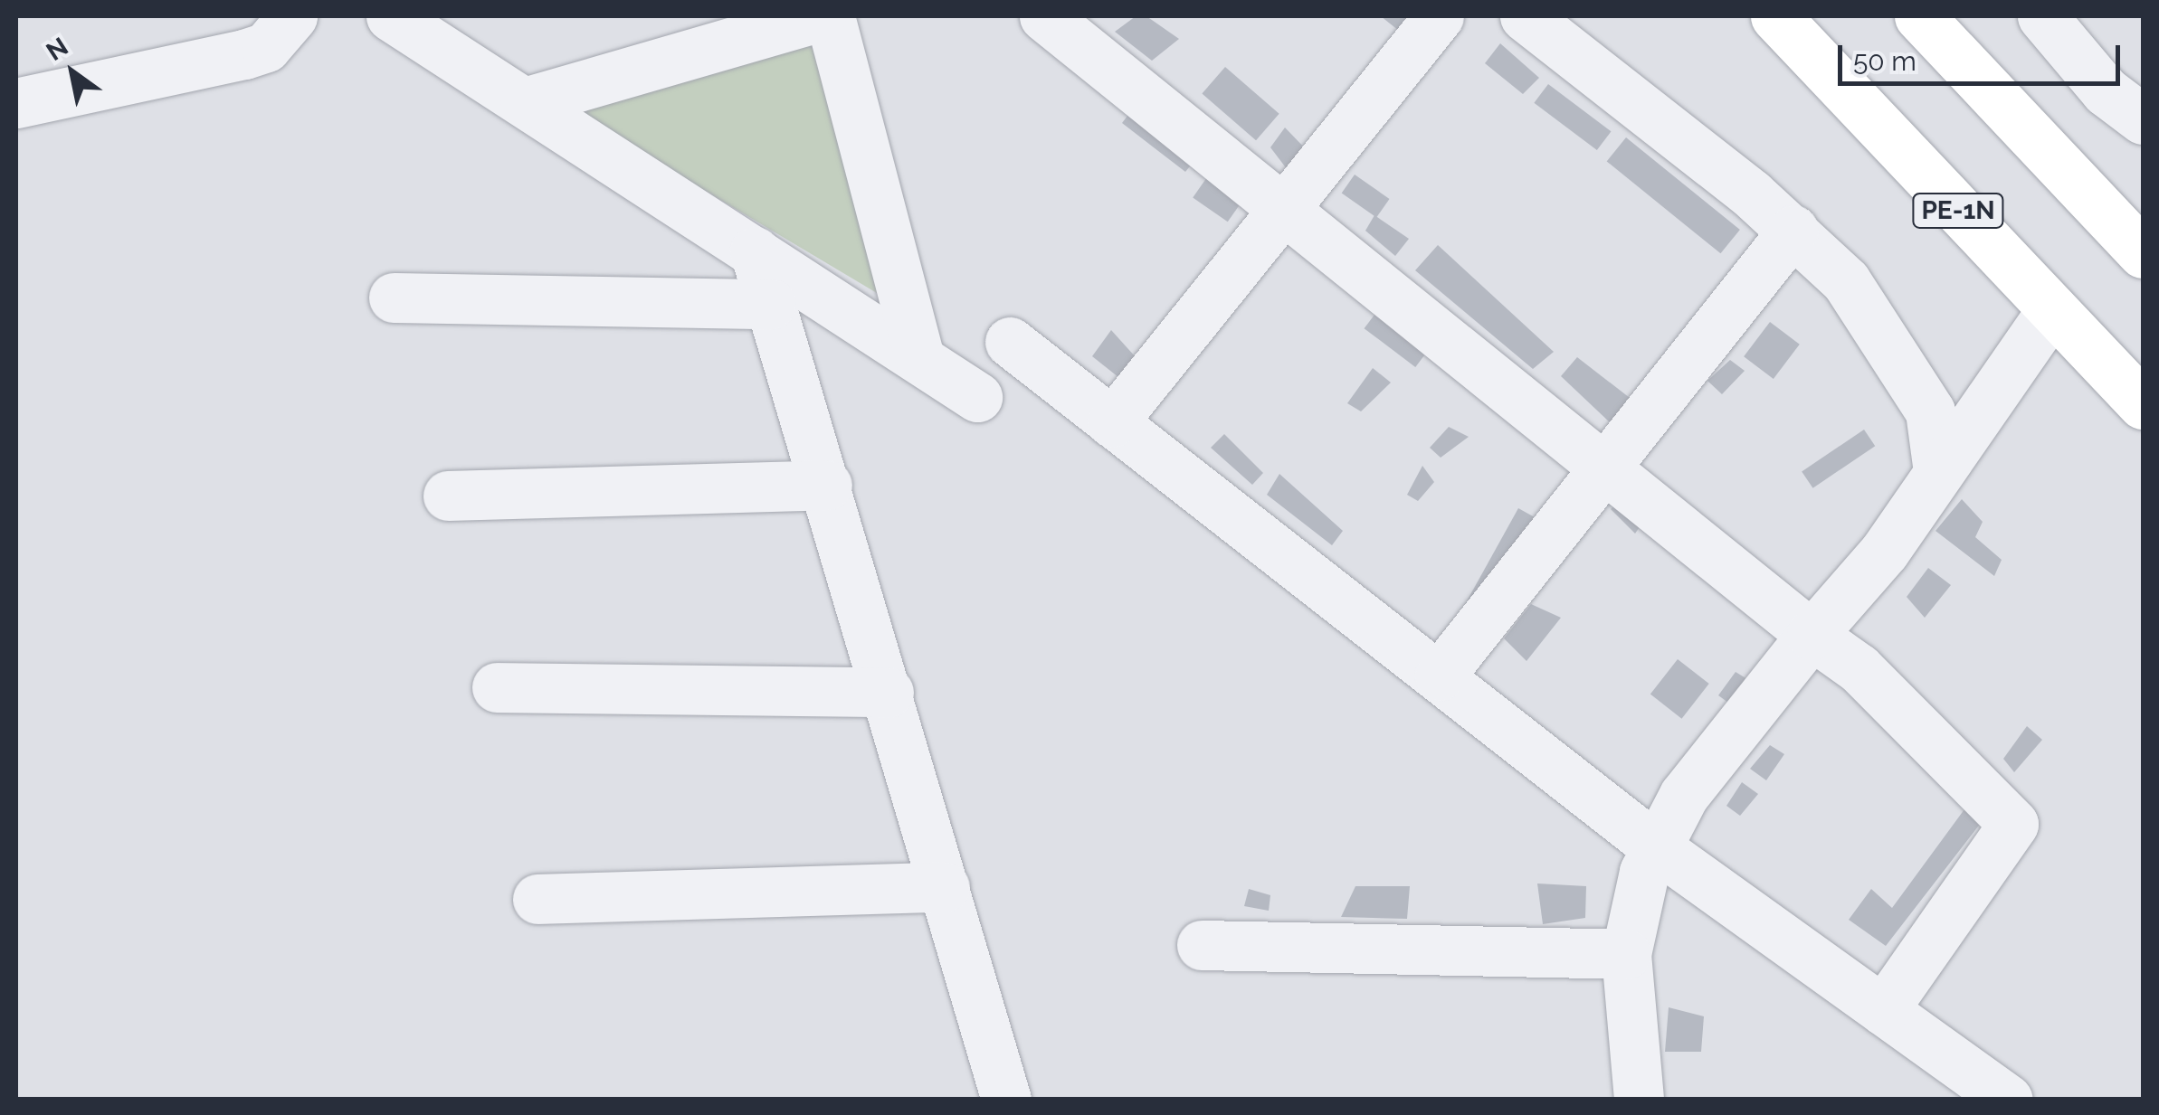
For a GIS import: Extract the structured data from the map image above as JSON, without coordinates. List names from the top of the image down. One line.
{"streets":{"highway":["PE-1N"]},"scale_bar":"50 m","north":"top left"}
